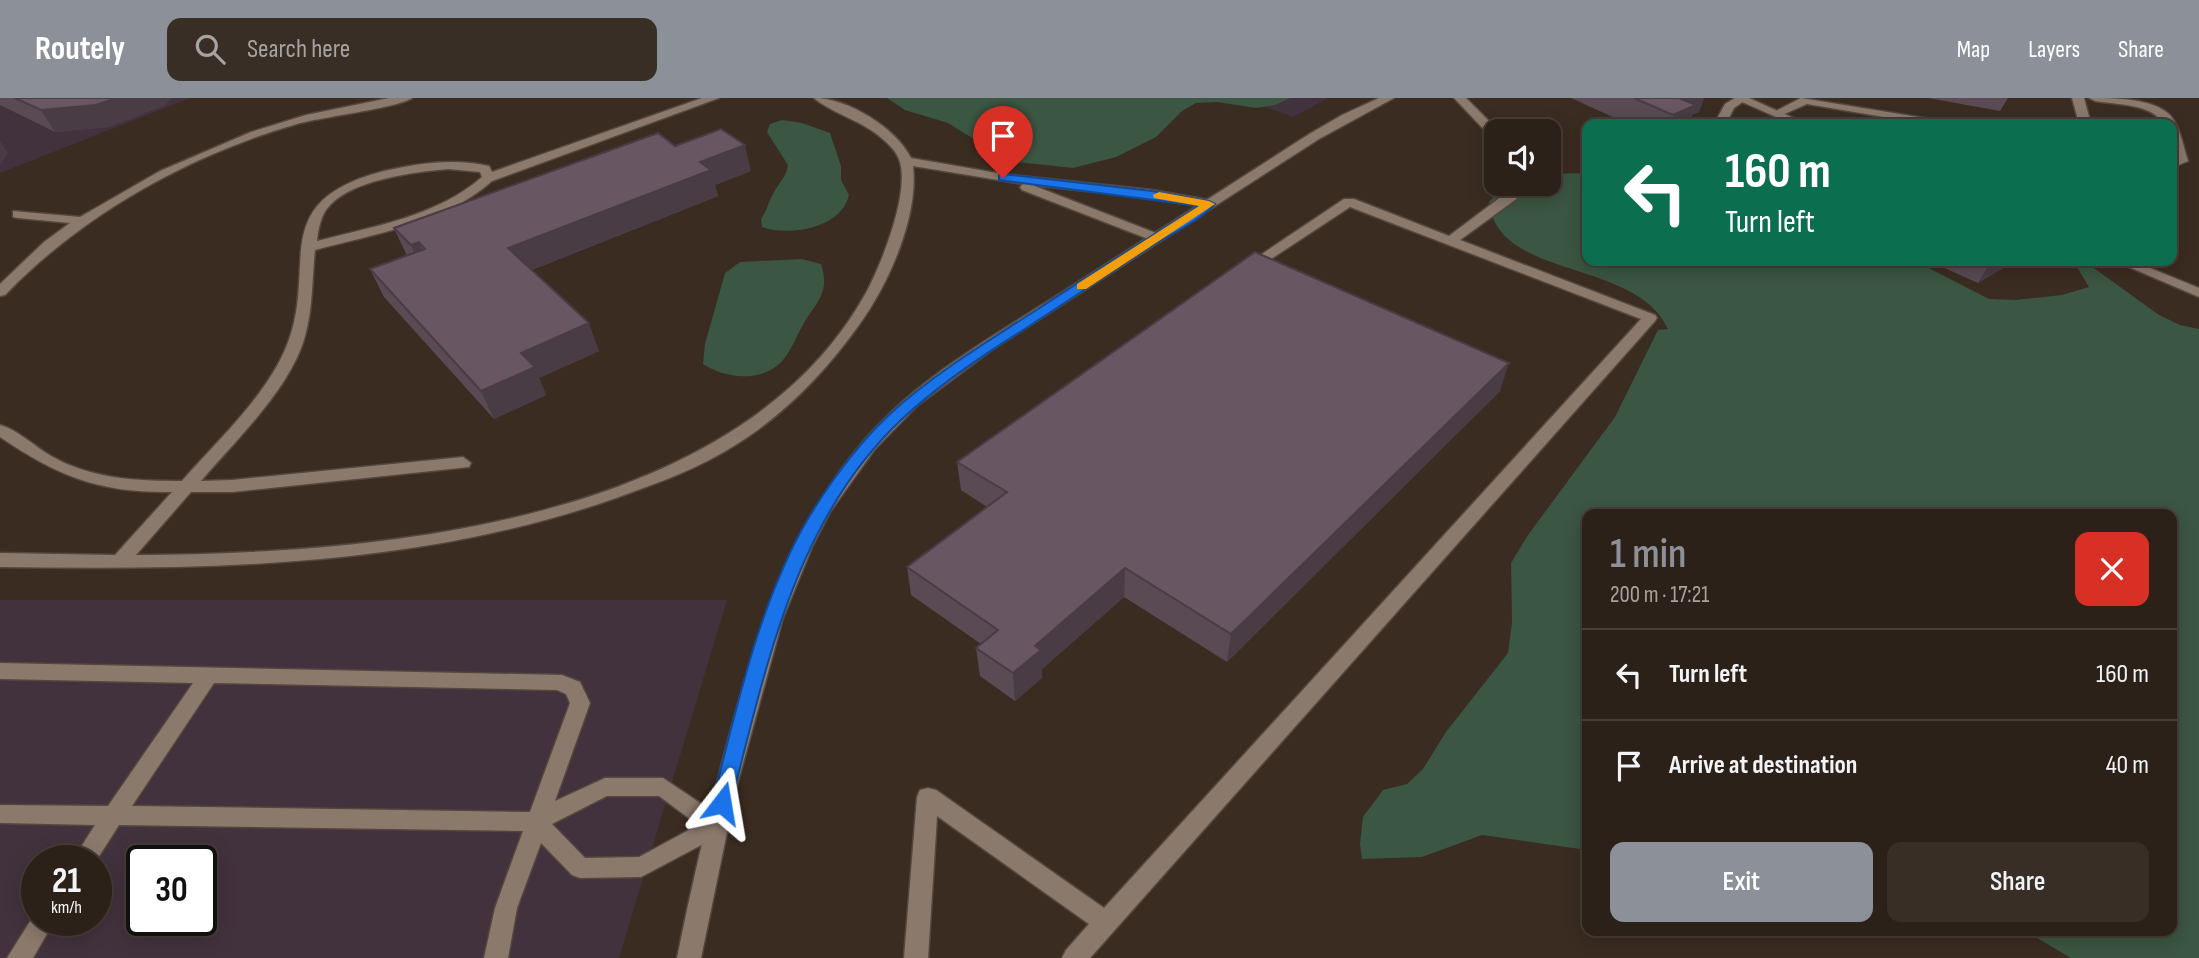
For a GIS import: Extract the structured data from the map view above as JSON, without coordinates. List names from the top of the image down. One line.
{"page":{"header":"Routely","search":"Search here","nav":["Map","Layers","Share"],"turn":["160 m","Turn left"],"heading":["1 min","200 m · 17:21"],"list":[{"name":"Turn left","value":"160 m"},{"name":"Arrive at destination","value":"40 m"}],"buttons":["Exit","Share"],"speed":"21 km/h","limit":"30"}}
